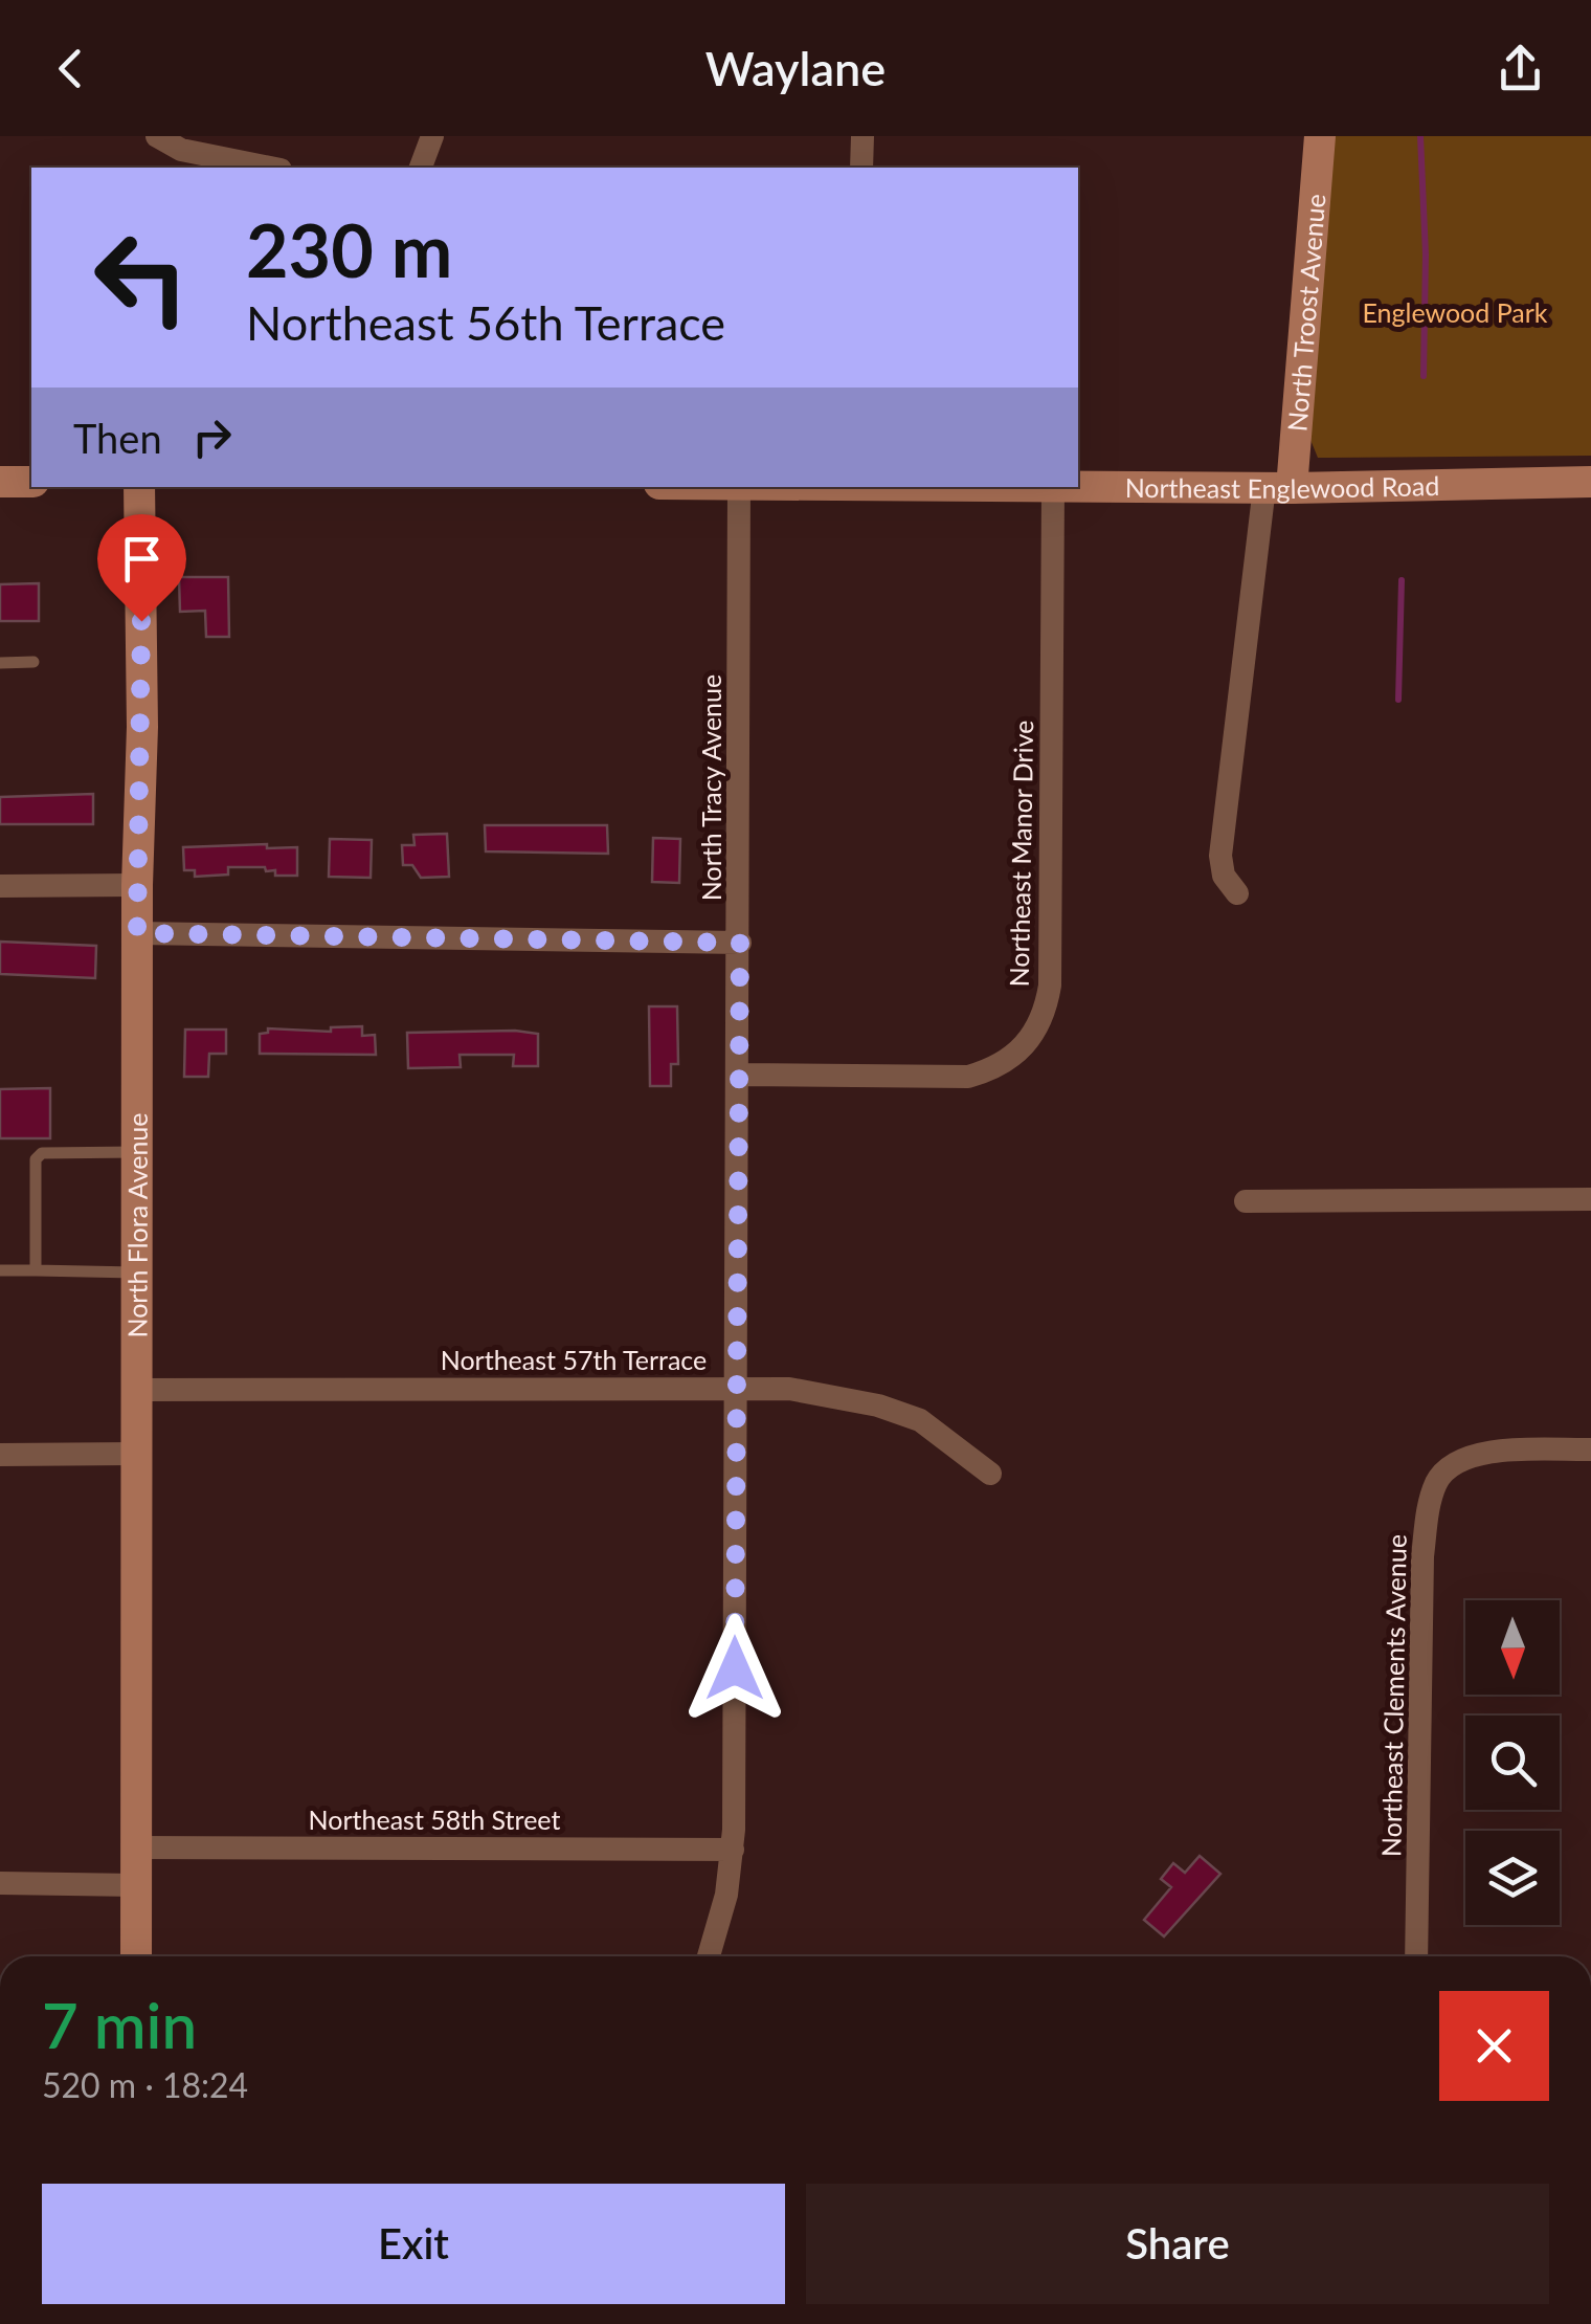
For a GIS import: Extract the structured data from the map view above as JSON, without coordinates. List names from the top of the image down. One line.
{"streets":{"street":["North Troost Avenue","Northeast Englewood Road","North Tracy Avenue","Northeast Manor Drive","North Flora Avenue","Northeast 57th Terrace","Northeast Clements Avenue","Northeast 58th Street"]},"crossings":[["North Troost Avenue","Northeast Englewood Road"],["Northeast Englewood Road","Northeast Manor Drive"],["North Tracy Avenue","Northeast Manor Drive"],["North Tracy Avenue","Northeast 57th Terrace"],["North Tracy Avenue","Northeast 58th Street"],["North Flora Avenue","Northeast 57th Terrace"],["North Flora Avenue","Northeast 58th Street"]],"parks":["Englewood Park"],"north":"bottom","page":{"header":"Waylane","turn":["230 m","Northeast 56th Terrace"],"then":"Then","heading":["7 min","520 m · 18:24"],"buttons":["Exit","Share"]}}
